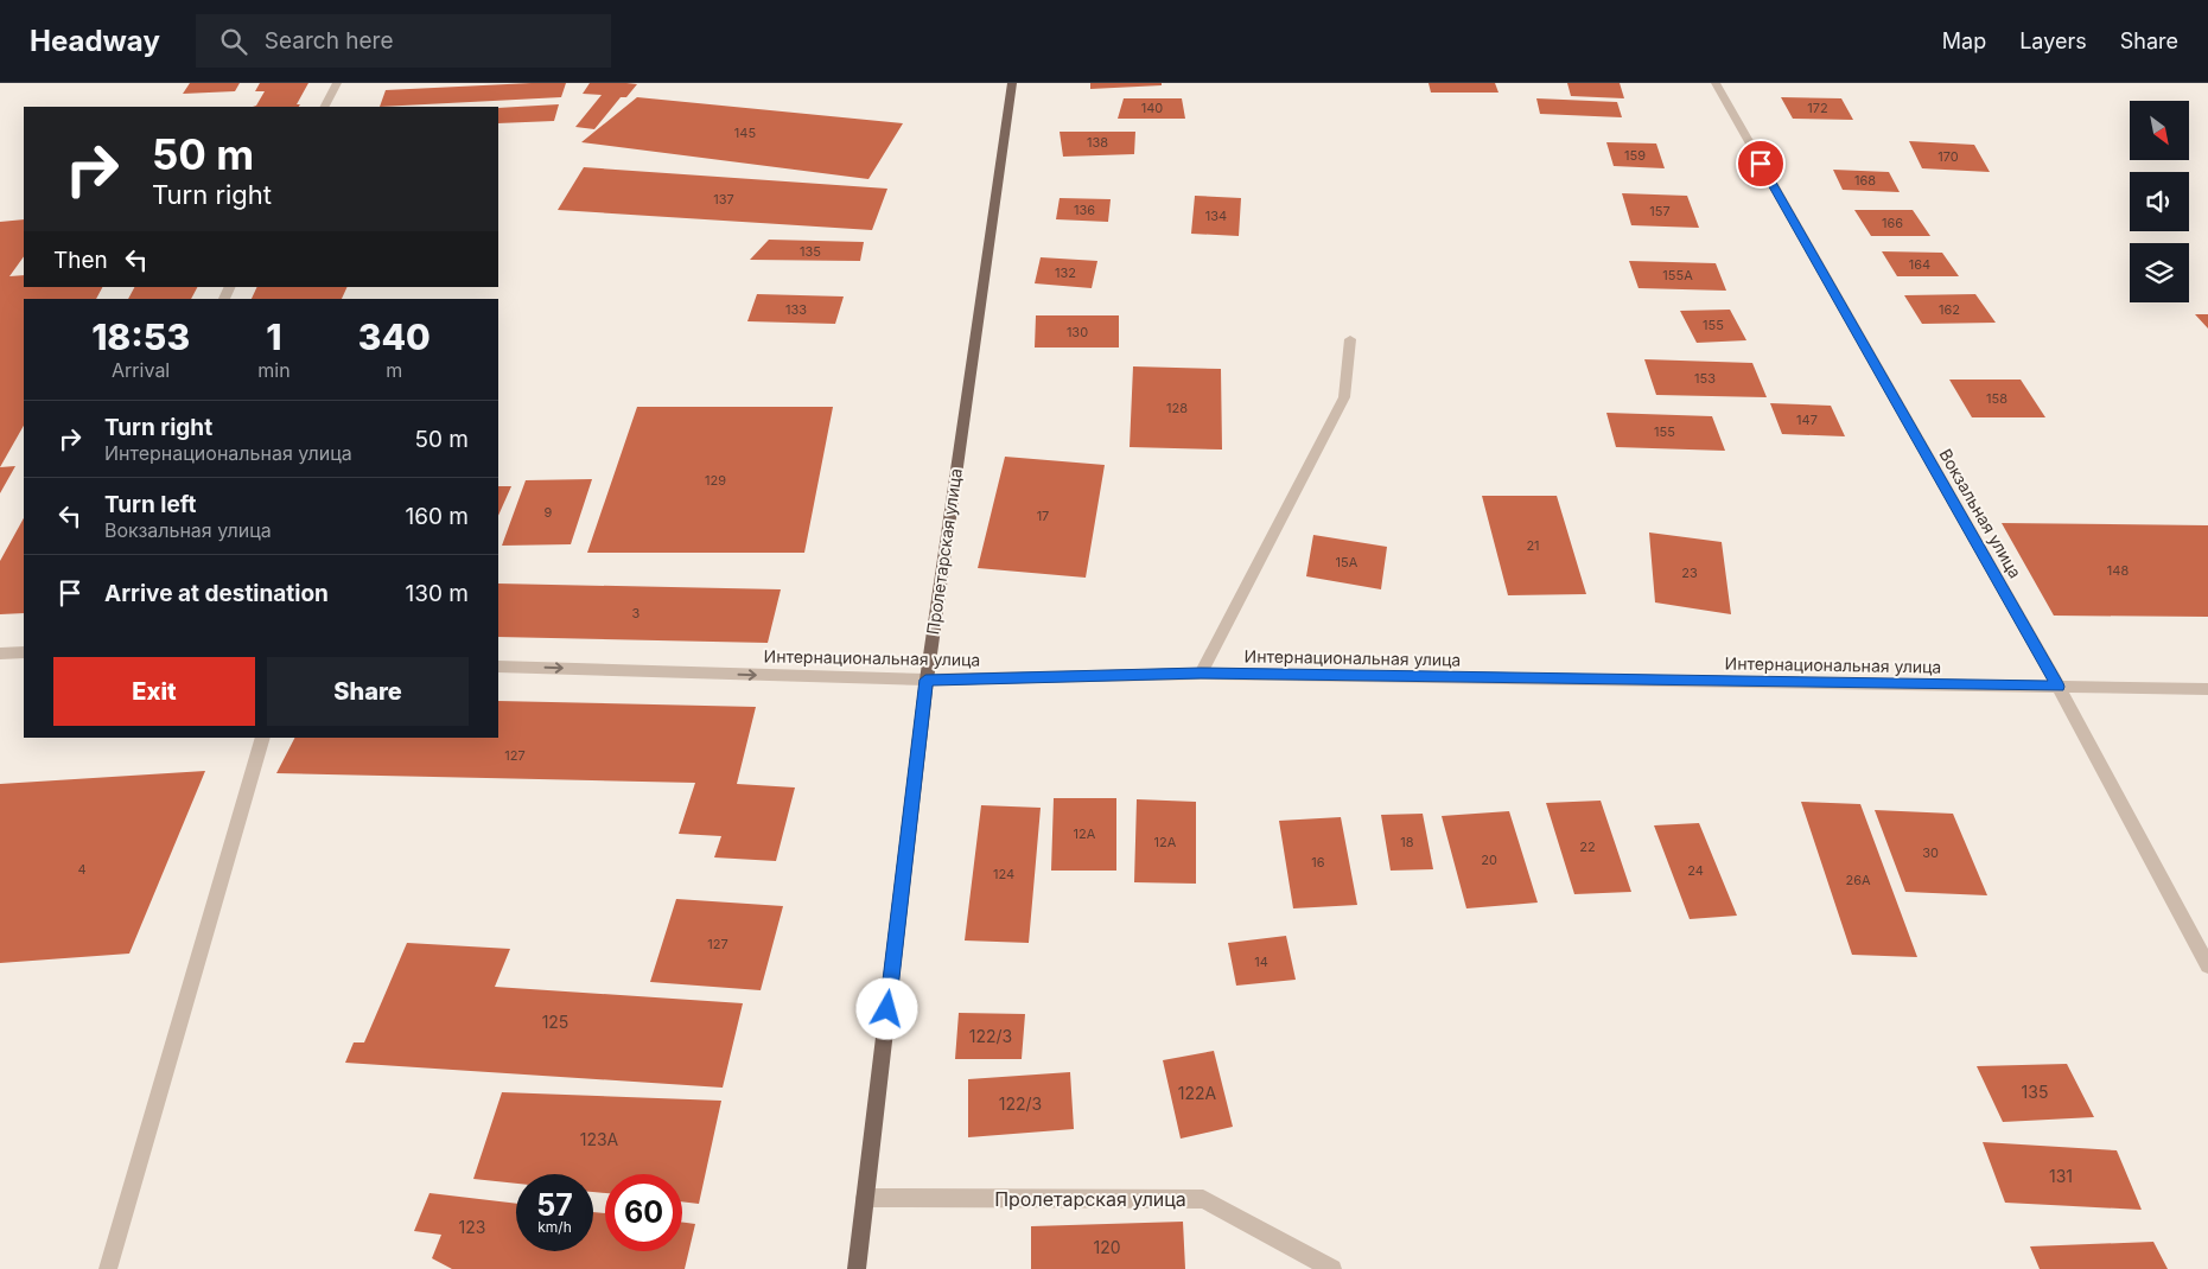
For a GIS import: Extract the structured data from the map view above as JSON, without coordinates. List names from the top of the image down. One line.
{"streets":{"main road":["Пролетарская улица"],"street":["Вокзальная улица","Интернациональная улица"]},"crossings":[["Вокзальная улица","Интернациональная улица"],["Пролетарская улица","Интернациональная улица"]],"house_numbers":["140","172","145","138","159","170","168","137","136","157","134","166","135","164","132","155А","133","162","155","130","153","158","128","147","155","129","9","17","21","15А","148","23","3","127","12А","12А","18","22","30","20","16","4","24","124","26А","127","14","125","122/3","135","122А","122/3","123А","131","123","120"],"north":"bottom right","page":{"header":"Headway","search":"Search here","nav":["Map","Layers","Share"],"turn":["50 m","Turn right"],"then":"Then","eta":["18:53","Arrival","1","min","340","m"],"list":[{"name":"Turn right","note":"Интернациональная улица","value":"50 m"},{"name":"Turn left","note":"Вокзальная улица","value":"160 m"},{"name":"Arrive at destination","value":"130 m"}],"buttons":["Exit","Share"],"speed":"57 km/h","limit":"60"}}
